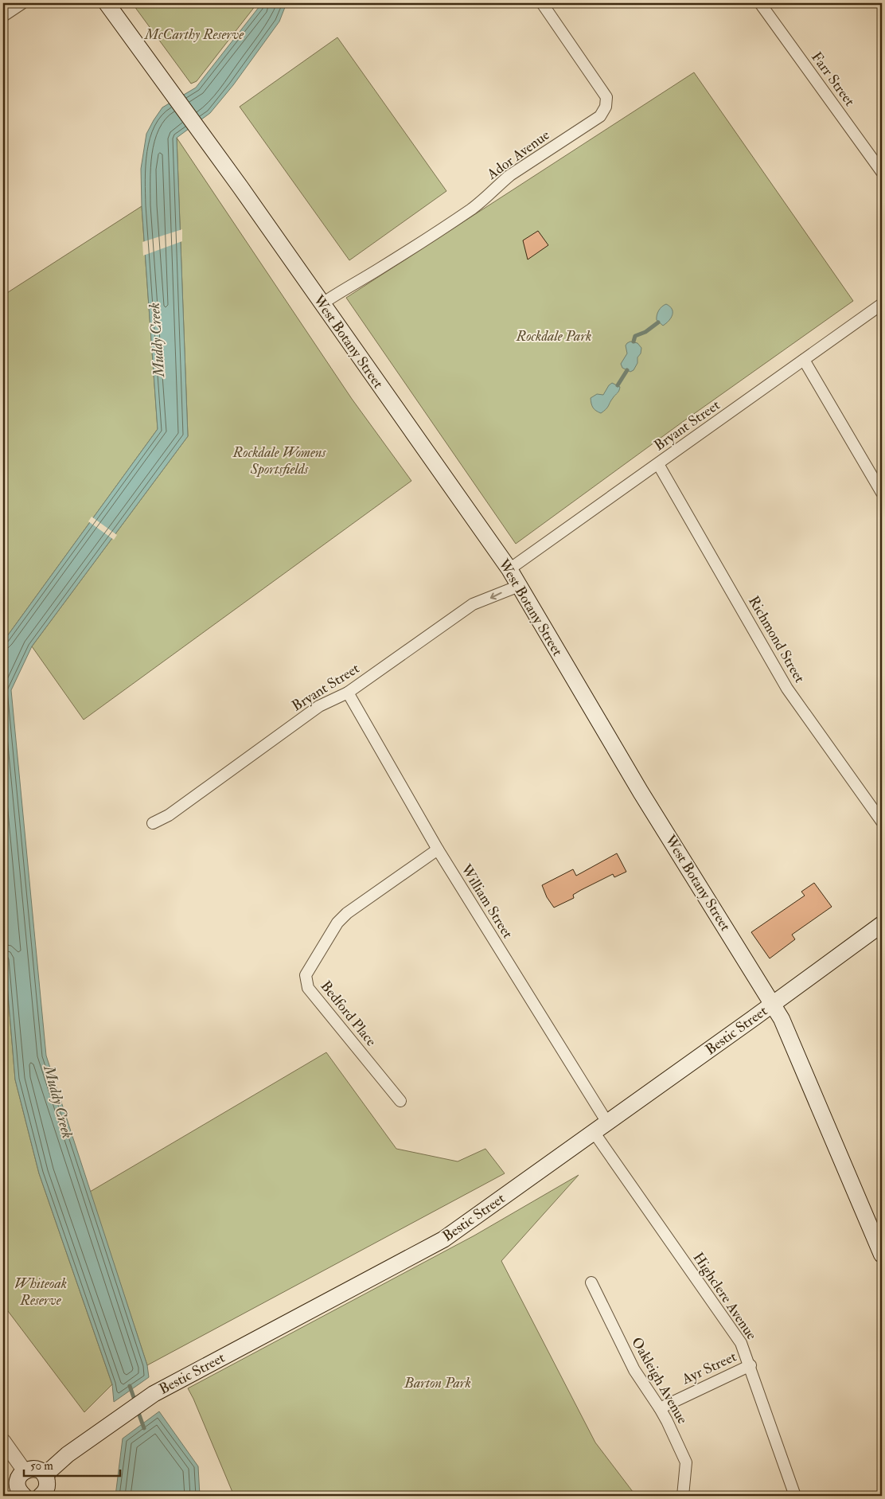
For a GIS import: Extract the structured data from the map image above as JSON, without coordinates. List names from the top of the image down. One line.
{"streets":{"main road":["West Botany Street","Bestic Street"],"street":["Farr Street","Ador Avenue","Bryant Street","Richmond Street","William Street","Bedford Place","Highclere Avenue","Ayr Street","Oakleigh Avenue"]},"crossings":[["Ador Avenue","West Botany Street"],["West Botany Street","Bryant Street"],["West Botany Street","Bestic Street"],["Bryant Street","Richmond Street"],["Bryant Street","William Street"],["William Street","Bedford Place"],["William Street","Bestic Street"],["Bestic Street","Highclere Avenue"],["Highclere Avenue","Ayr Street"],["Ayr Street","Oakleigh Avenue"]],"water":["Muddy Creek"],"parks":["McCarthy Reserve","Rockdale Park","Rockdale Womens Sportsfields","Whiteoak Reserve","Barton Park"],"scale_bar":"50 m"}
